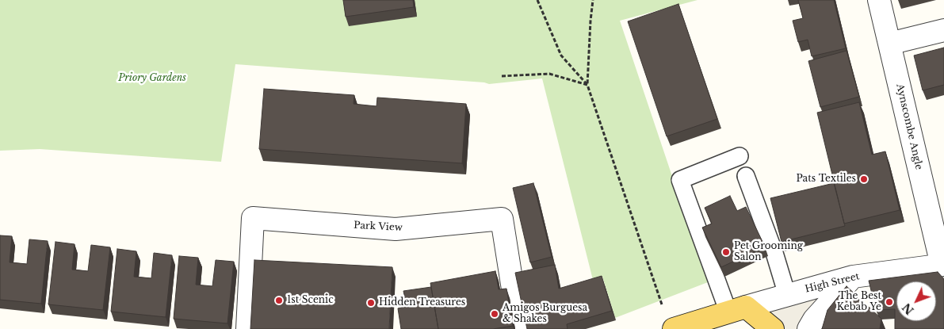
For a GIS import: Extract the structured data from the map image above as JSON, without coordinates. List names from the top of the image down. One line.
{"streets":{"main road":["High Street"],"street":["Aynscombe Angle","Park View"]},"crossings":[["Aynscombe Angle","High Street"]],"parks":["Priory Gardens"],"places":["Pats Textiles","Pet Grooming Salon","1st Scenic","The Best Kebab Ye","Hidden Treasures","Amigos Burguesa & Shakes"],"north":"bottom left"}
